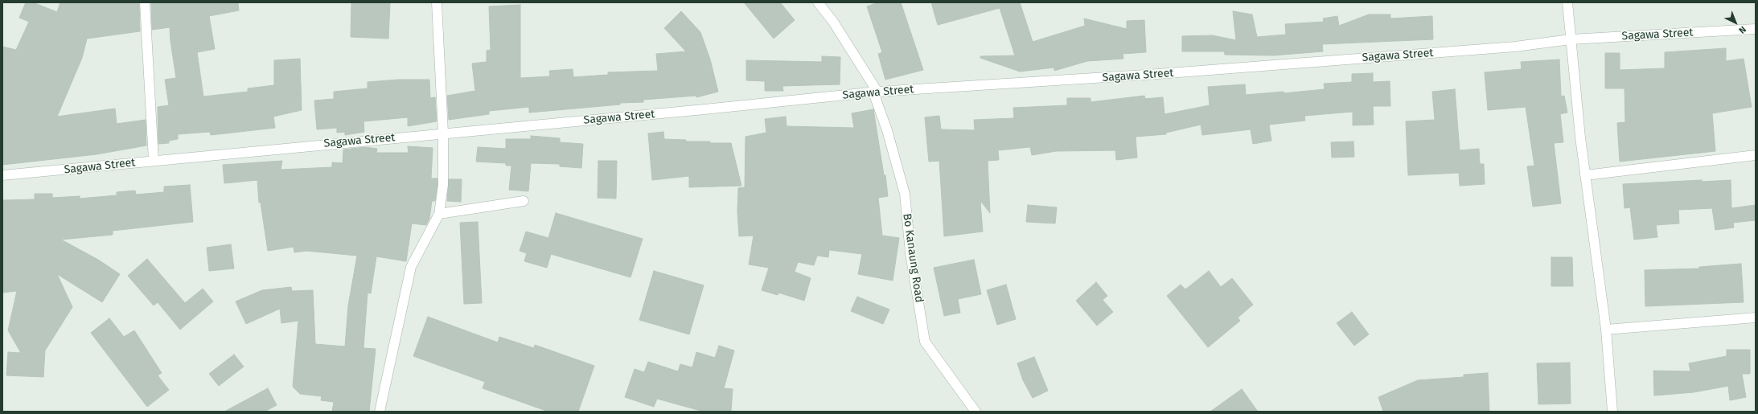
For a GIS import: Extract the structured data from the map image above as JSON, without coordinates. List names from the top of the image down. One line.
{"streets":{"street":["Sagawa Street","Bo Kanaung Road"]},"crossings":[["Sagawa Street","Bo Kanaung Road"]],"north":"bottom right"}
